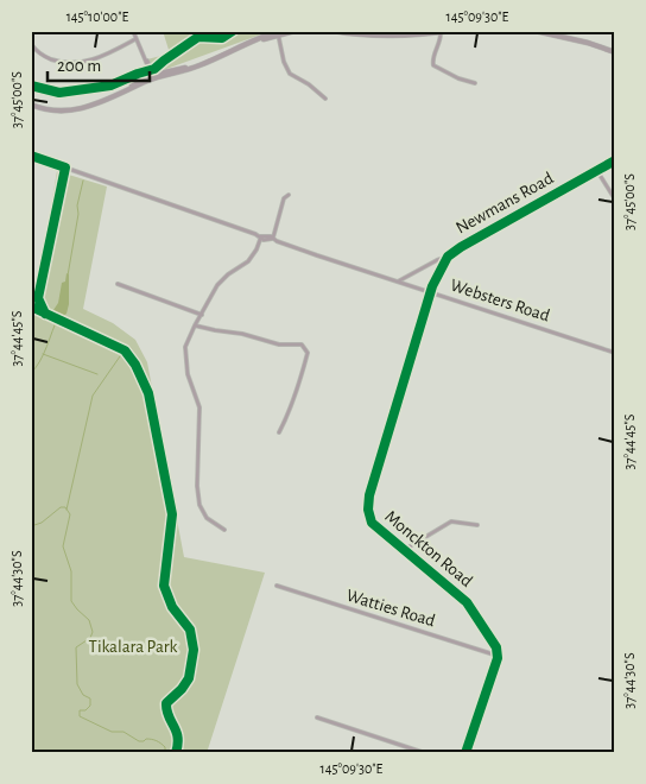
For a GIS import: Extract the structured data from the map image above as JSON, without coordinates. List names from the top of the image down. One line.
{"streets":{"street":["Newmans Road","Websters Road","Monckton Road","Watties Road"]},"crossings":[["Newmans Road","Websters Road"],["Newmans Road","Monckton Road"],["Websters Road","Monckton Road"],["Monckton Road","Watties Road"]],"parks":["Tikalara Park"],"scale_bar":"200 m","coordinates":["145°10'00\"E","145°09'30\"E","37°45'00\"S","37°44'45\"S","37°44'30\"S"]}
